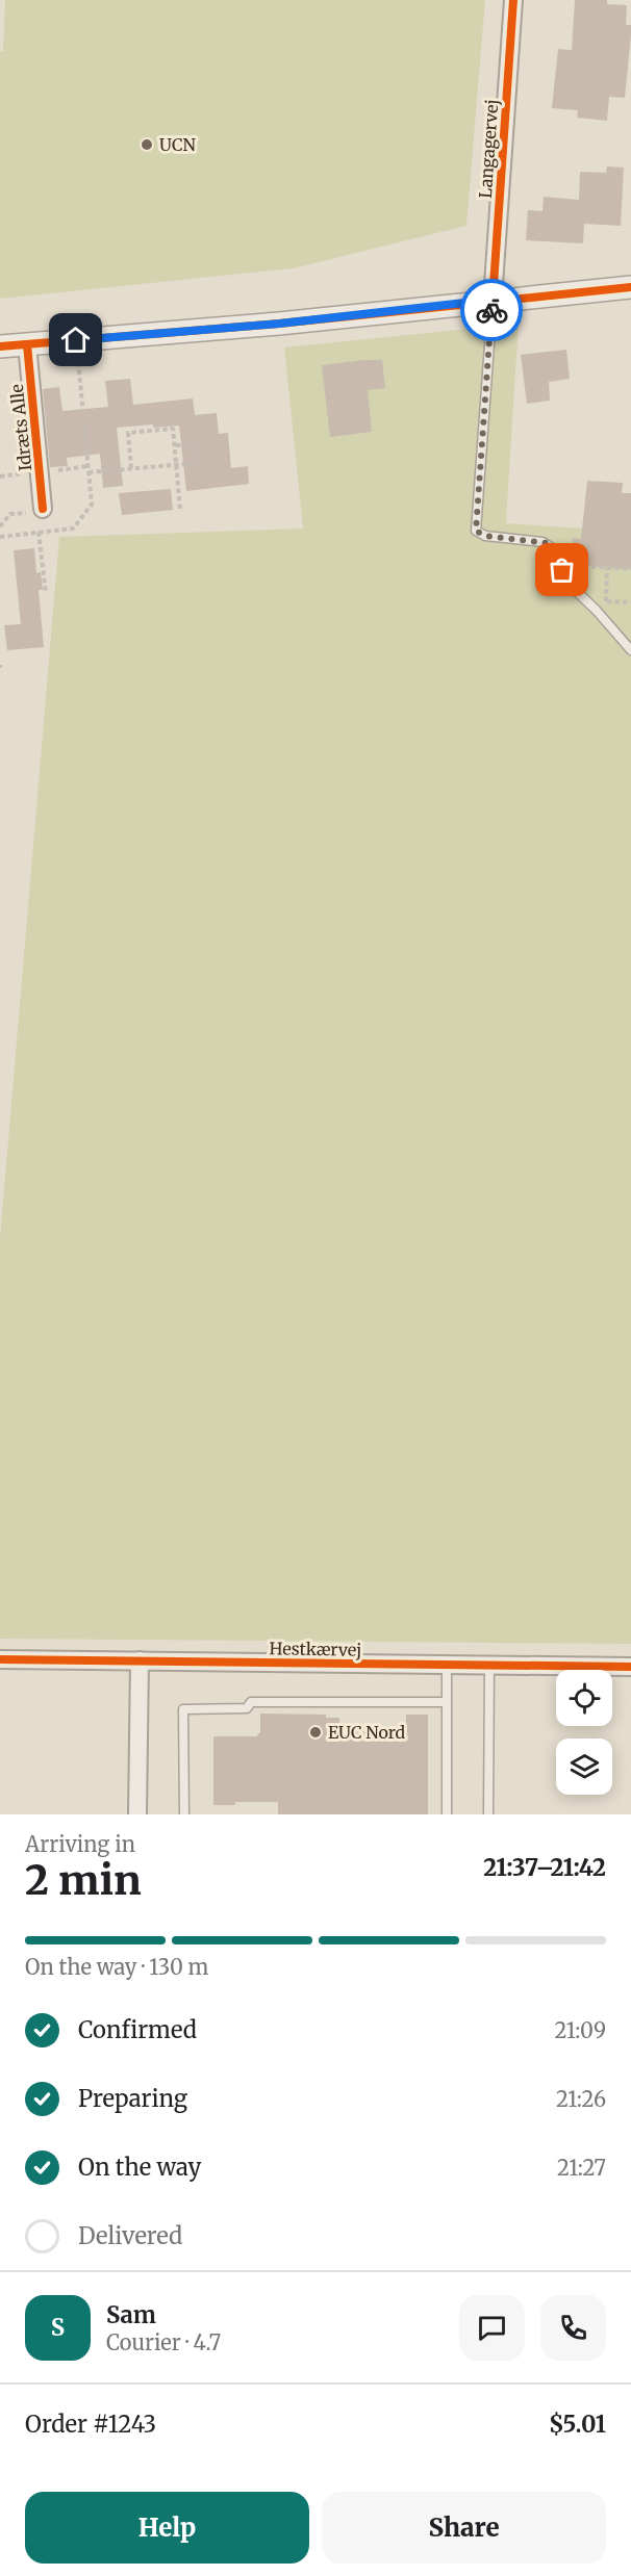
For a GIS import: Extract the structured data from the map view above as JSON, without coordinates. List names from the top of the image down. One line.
{"streets":{"street":["Langagervej","Idræts Alle","Hestkærvej"]},"places":["UCN","EUC Nord"],"page":{"heading":["2 min","Arriving in","21:37–21:42"],"panel":["Sam","Courier · 4.7","Order #1243","$5.01"],"bar":"On the way · 130 m","list":[["Confirmed","21:09"],["Preparing","21:26"],["On the way","21:27"],"Delivered"],"round":"S","buttons":["Help","Share"]}}
